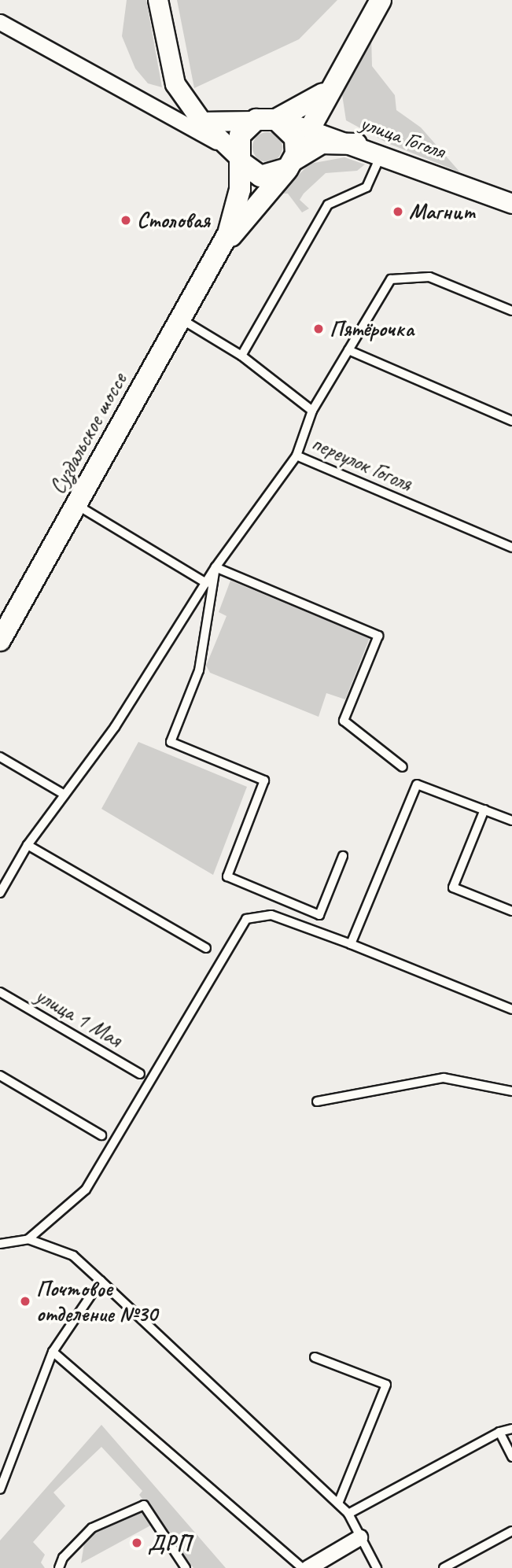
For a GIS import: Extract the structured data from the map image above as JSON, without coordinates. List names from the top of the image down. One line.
{"streets":{"main road":["Суздальское шоссе"],"street":["улица Гоголя"],"lane":["переулок Гоголя","улица 1 Мая"]},"crossings":[["улица Гоголя","Суздальское шоссе"],["Суздальское шоссе","переулок Гоголя"]],"places":["Магнит","Столовая","Пятёрочка","Почтовое отделение №30","ДРП"]}
